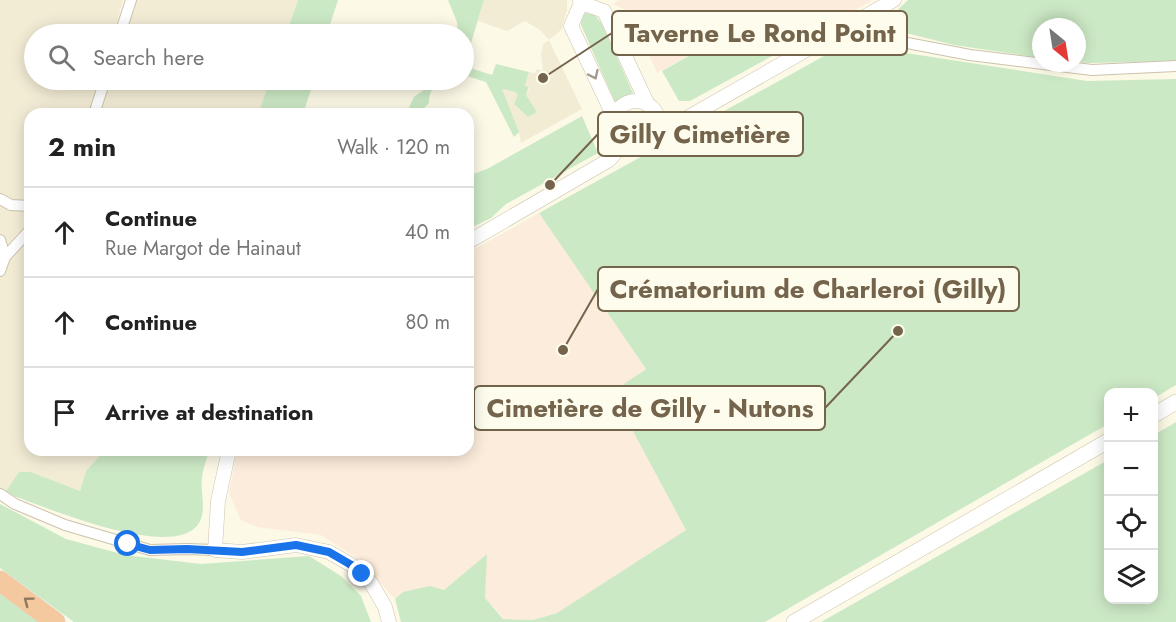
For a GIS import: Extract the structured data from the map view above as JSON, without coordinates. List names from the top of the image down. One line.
{"places":["Taverne Le Rond Point","Gilly Cimetière","Cimetière de Gilly - Nutons","Crématorium de Charleroi (Gilly)"],"north":"bottom right","page":{"search":"Search here","heading":["2 min","Walk · 120 m"],"list":[["Continue","Rue Margot de Hainaut","40 m"],["Continue","80 m"],"Arrive at destination"],"map_buttons":["+","−"]}}
